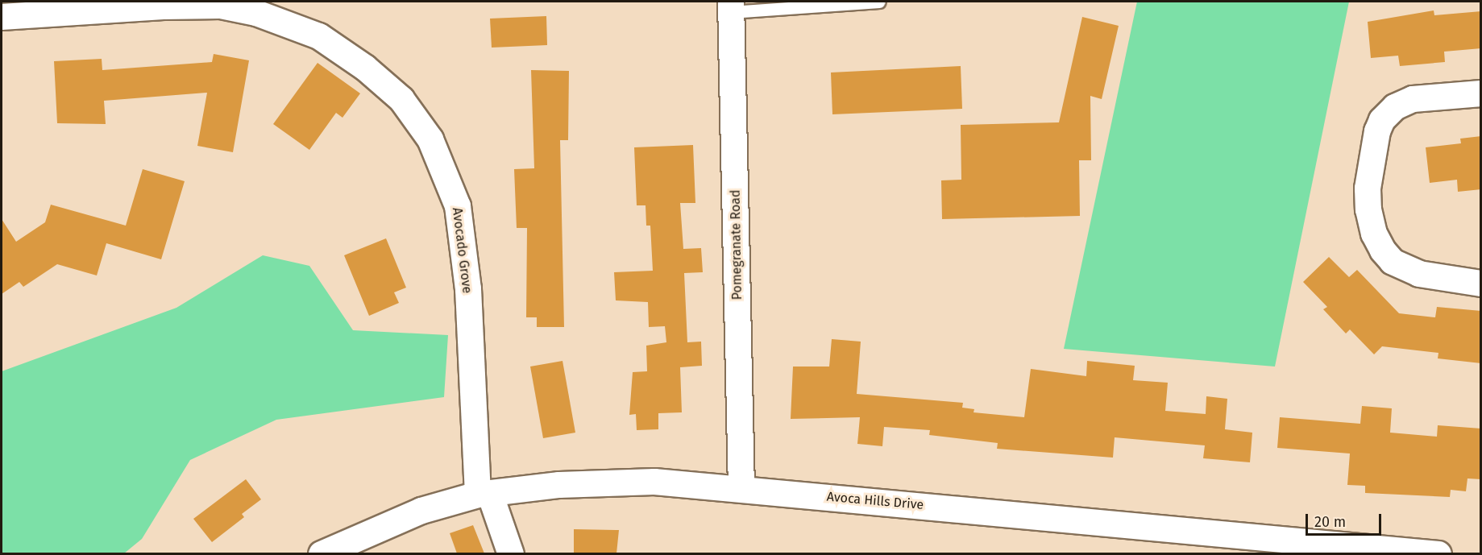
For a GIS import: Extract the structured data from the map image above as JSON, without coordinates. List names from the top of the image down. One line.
{"streets":{"street":["Pomegranate Road","Avocado Grove","Avoca Hills Drive"]},"crossings":[["Pomegranate Road","Avoca Hills Drive"],["Avocado Grove","Avoca Hills Drive"]],"scale_bar":"20 m"}
